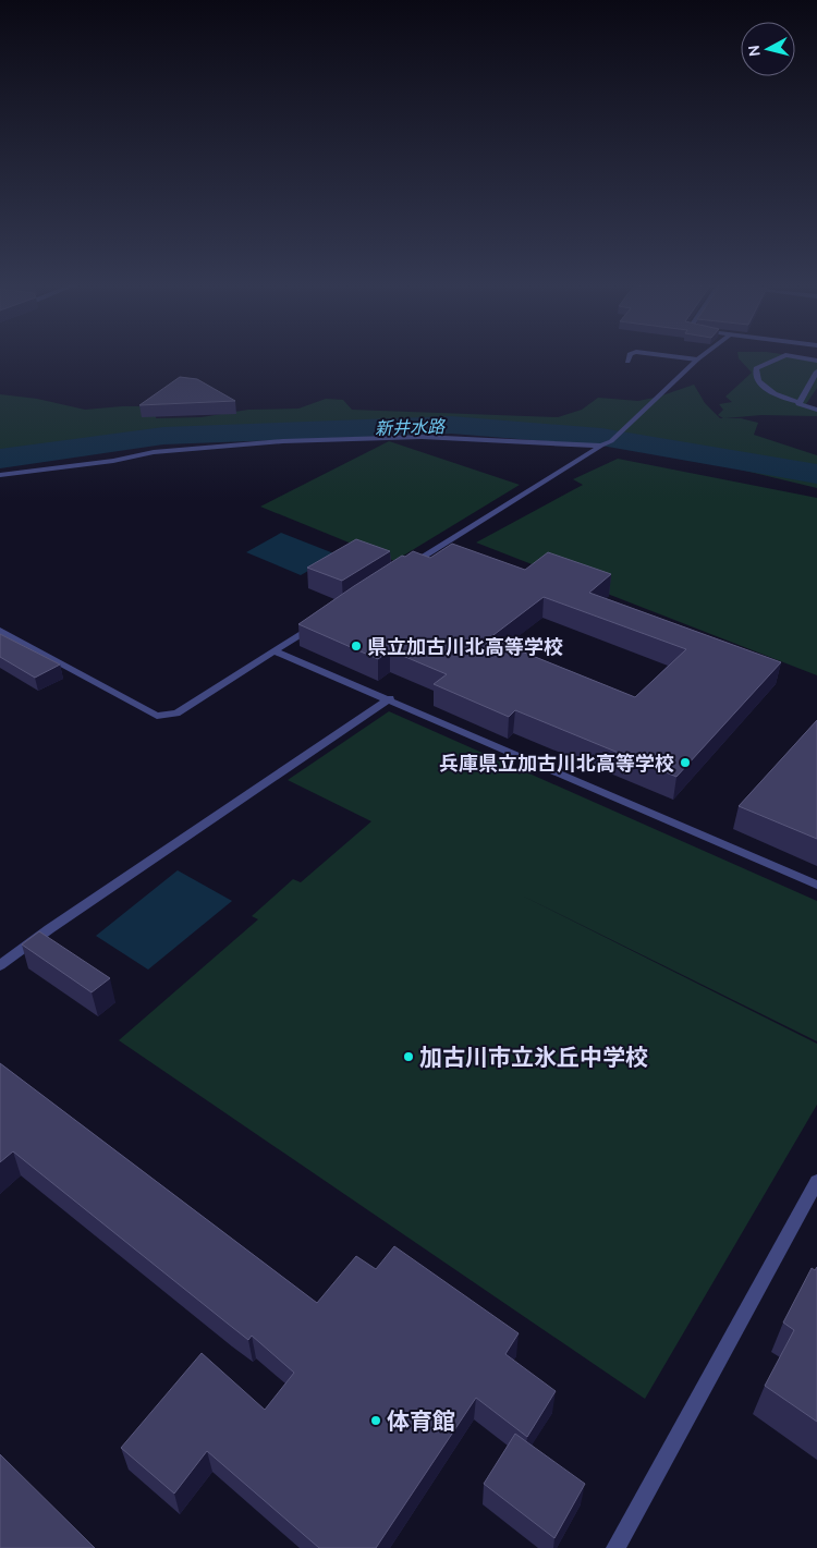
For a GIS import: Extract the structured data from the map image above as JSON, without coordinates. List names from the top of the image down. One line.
{"water":["新井水路"],"places":["県立加古川北高等学校","兵庫県立加古川北高等学校","加古川市立氷丘中学校","体育館"],"north":"left"}
